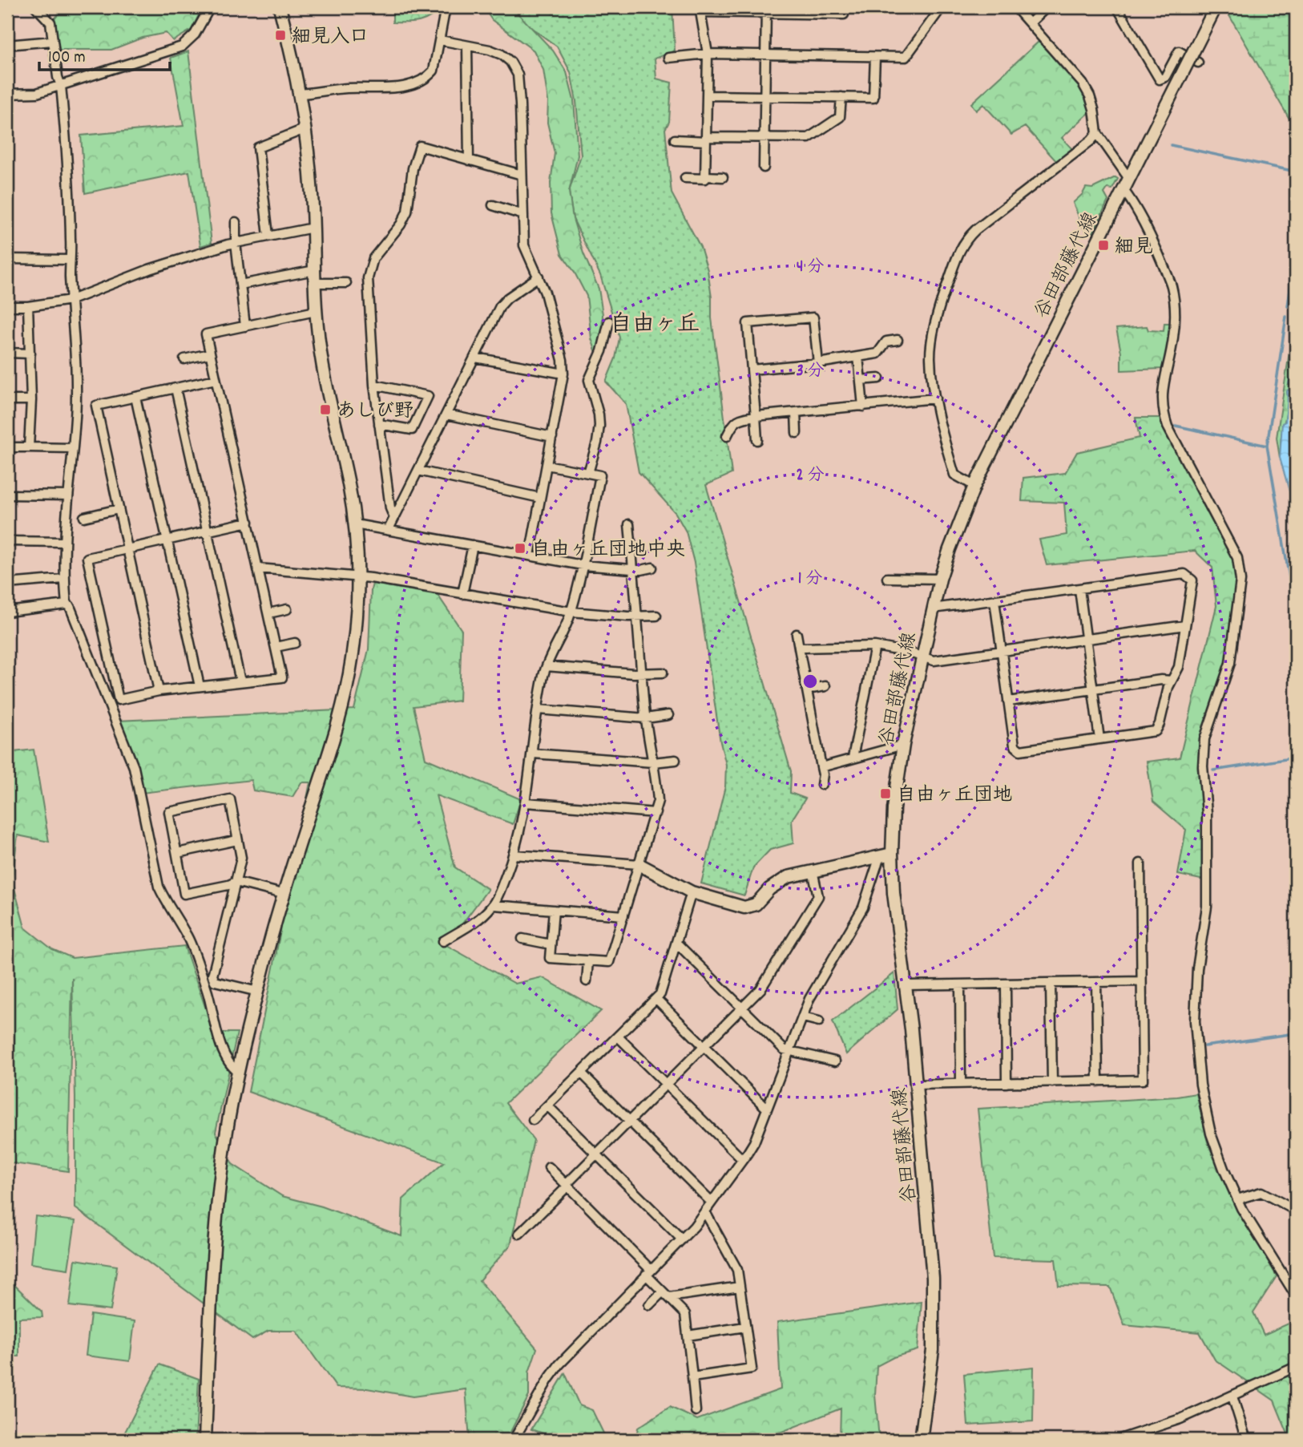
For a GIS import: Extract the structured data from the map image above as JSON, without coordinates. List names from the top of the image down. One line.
{"streets":{"street":["谷田部藤代線"]},"districts":["自由ヶ丘"],"places":{"transit":["細見入口","細見","あしび野","自由ヶ丘団地中央","自由ヶ丘団地"]},"scale_bar":"100 m","rings":["4 分","3 分","2 分","1 分"]}
